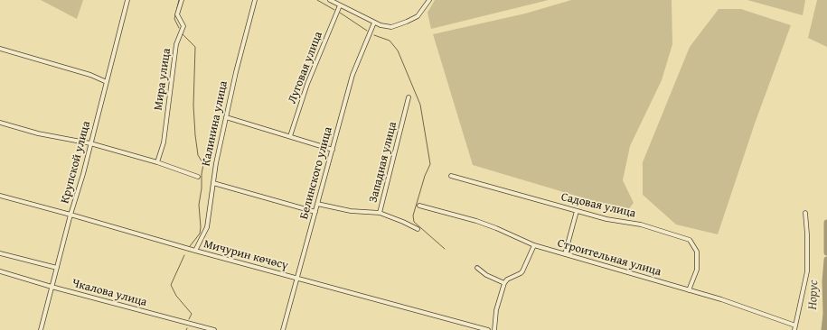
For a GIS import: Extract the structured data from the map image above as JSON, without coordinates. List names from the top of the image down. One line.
{"streets":{"street":["Луговая улица","Мира улица","Калинина улица","Крупской улица","Западная улица","Белинского улица","Садовая улица","Мичурин көчөсү","Строительная улица","Чкалова улица"]},"crossings":[["Калинина улица","Мичурин көчөсү"],["Крупской улица","Мичурин көчөсү"],["Крупской улица","Чкалова улица"],["Западная улица","Белинского улица"],["Белинского улица","Мичурин көчөсү"],["Садовая улица","Строительная улица"]],"water":["Норус"]}
